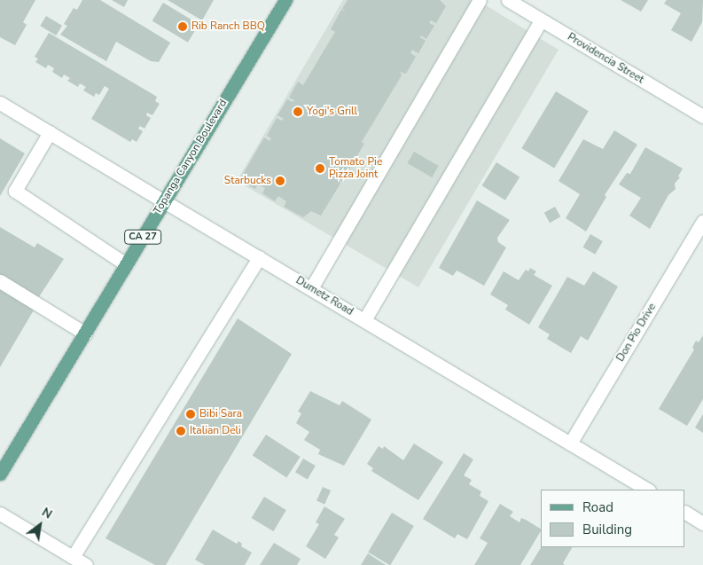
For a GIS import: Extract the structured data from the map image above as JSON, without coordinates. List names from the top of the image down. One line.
{"streets":{"main road":["Topanga Canyon Boulevard","CA 27"],"street":["Providencia Street","Dumetz Road","Don Pio Drive"]},"crossings":[["Topanga Canyon Boulevard","Dumetz Road"],["Dumetz Road","Don Pio Drive"]],"places":["Rib Ranch BBQ","Yogi's Grill","Tomato Pie Pizza Joint","Starbucks","Bibi Sara","Italian Deli"],"legend":["Road","Building"],"north":"top right"}
